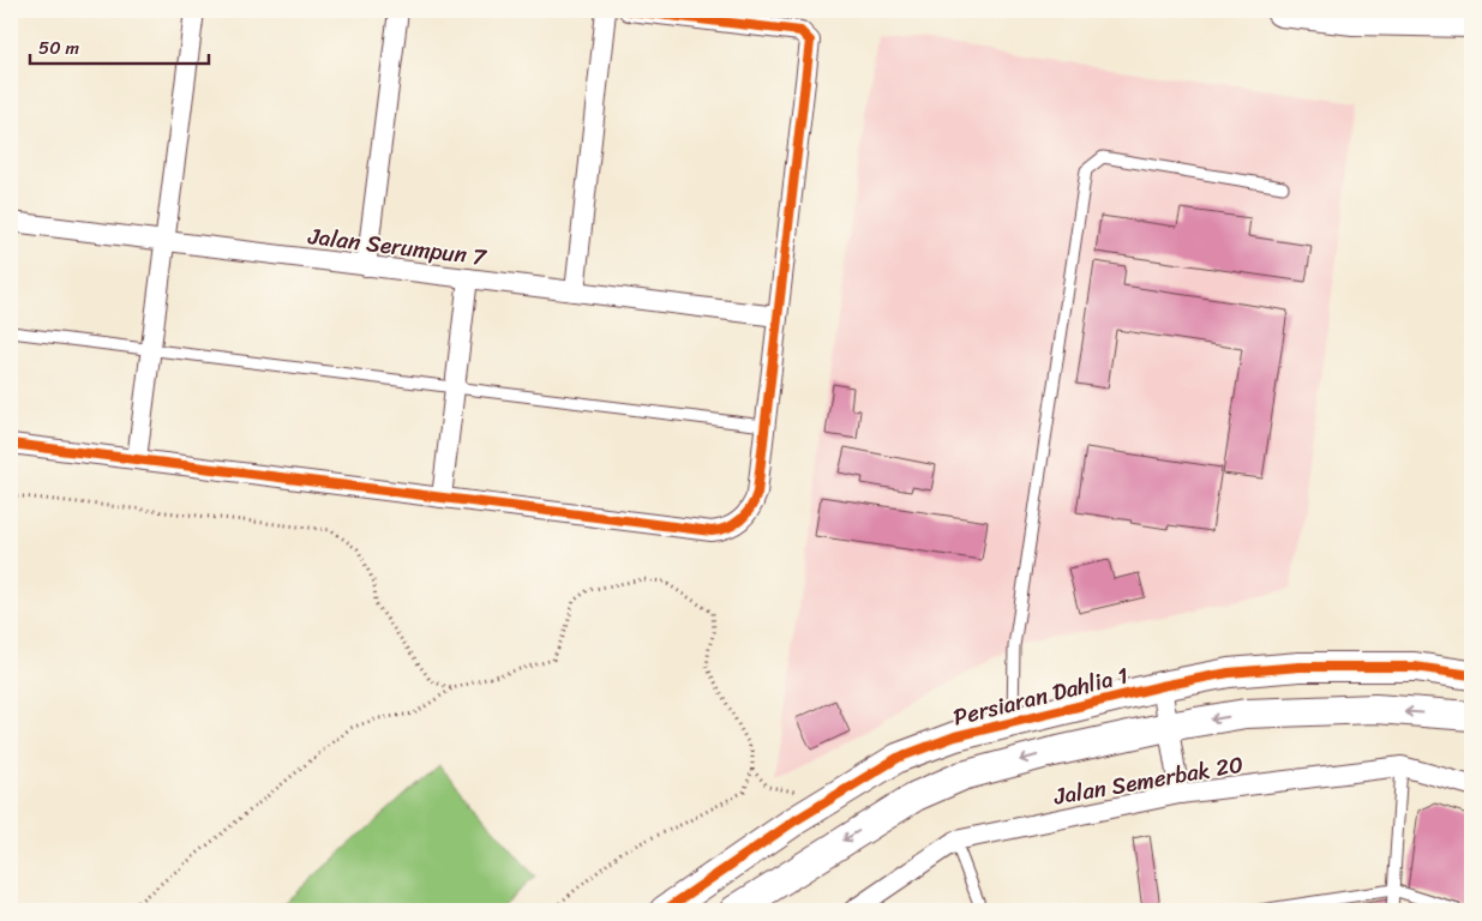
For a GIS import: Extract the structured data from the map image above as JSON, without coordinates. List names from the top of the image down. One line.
{"streets":{"street":["Jalan Serumpun 7","Persiaran Dahlia 1","Jalan Semerbak 20"]},"scale_bar":"50 m"}
